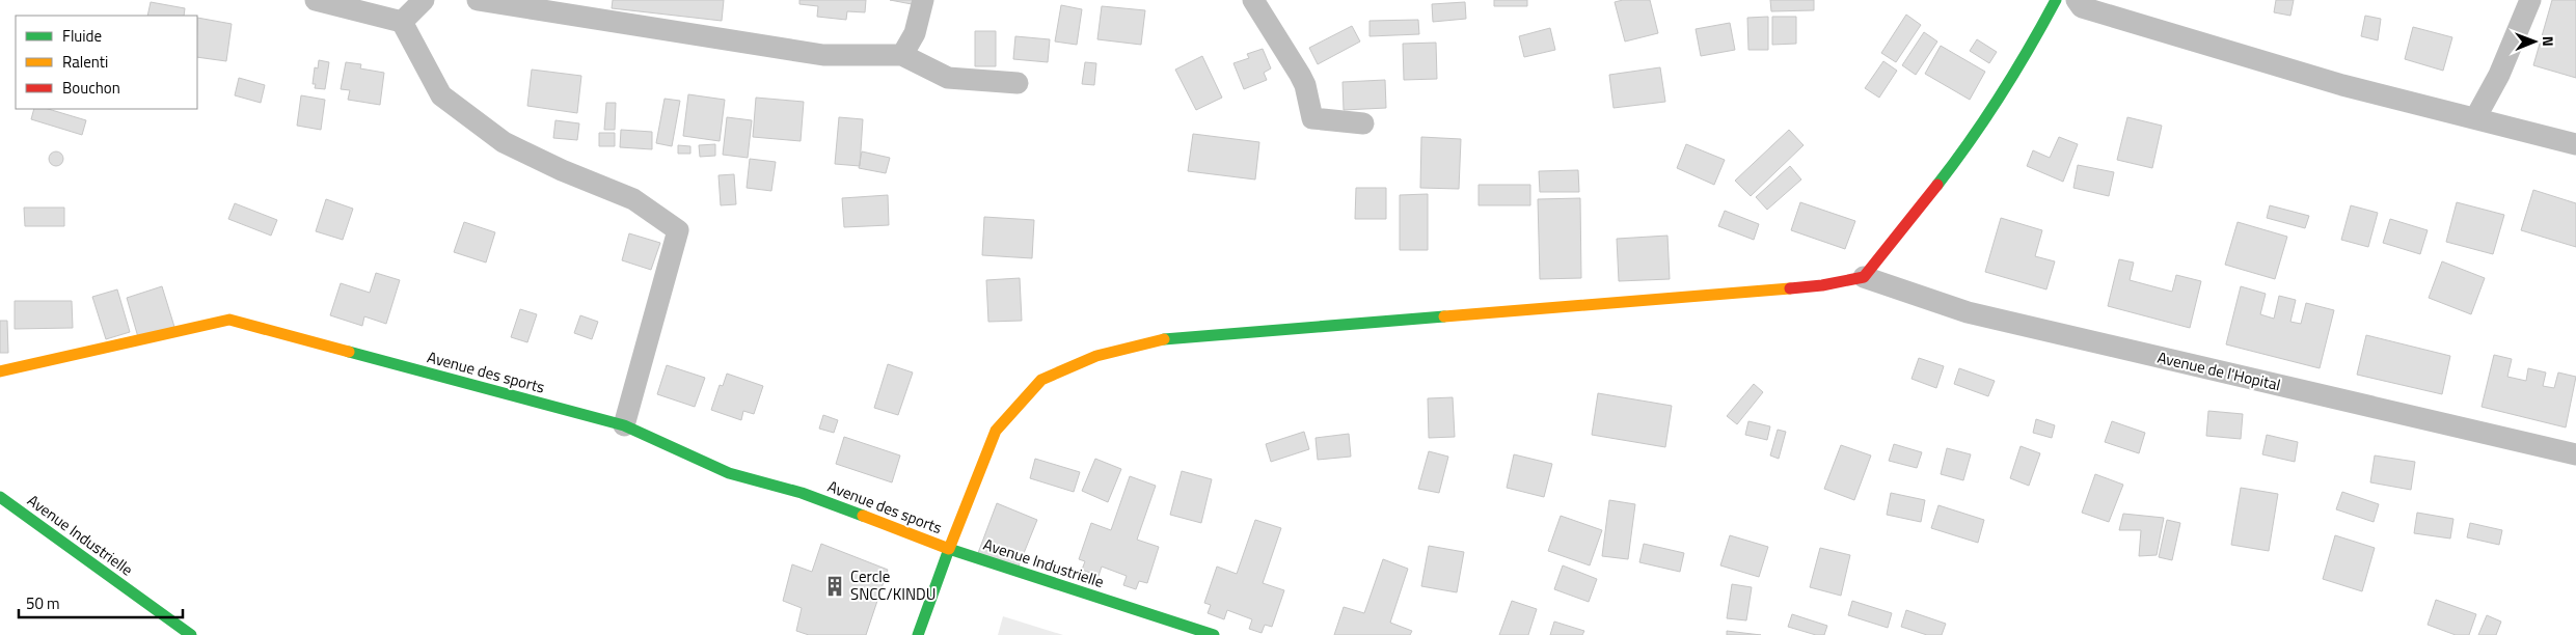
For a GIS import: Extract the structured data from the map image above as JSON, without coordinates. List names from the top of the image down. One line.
{"streets":{"street":["Avenue de l'Hopital","Avenue des sports","Avenue Industrielle"]},"crossings":[["Avenue des sports","Avenue Industrielle"]],"places":{"building":["Cercle SNCC/KINDU"]},"legend":["Fluide","Ralenti","Bouchon"],"scale_bar":"50 m","north":"right"}
